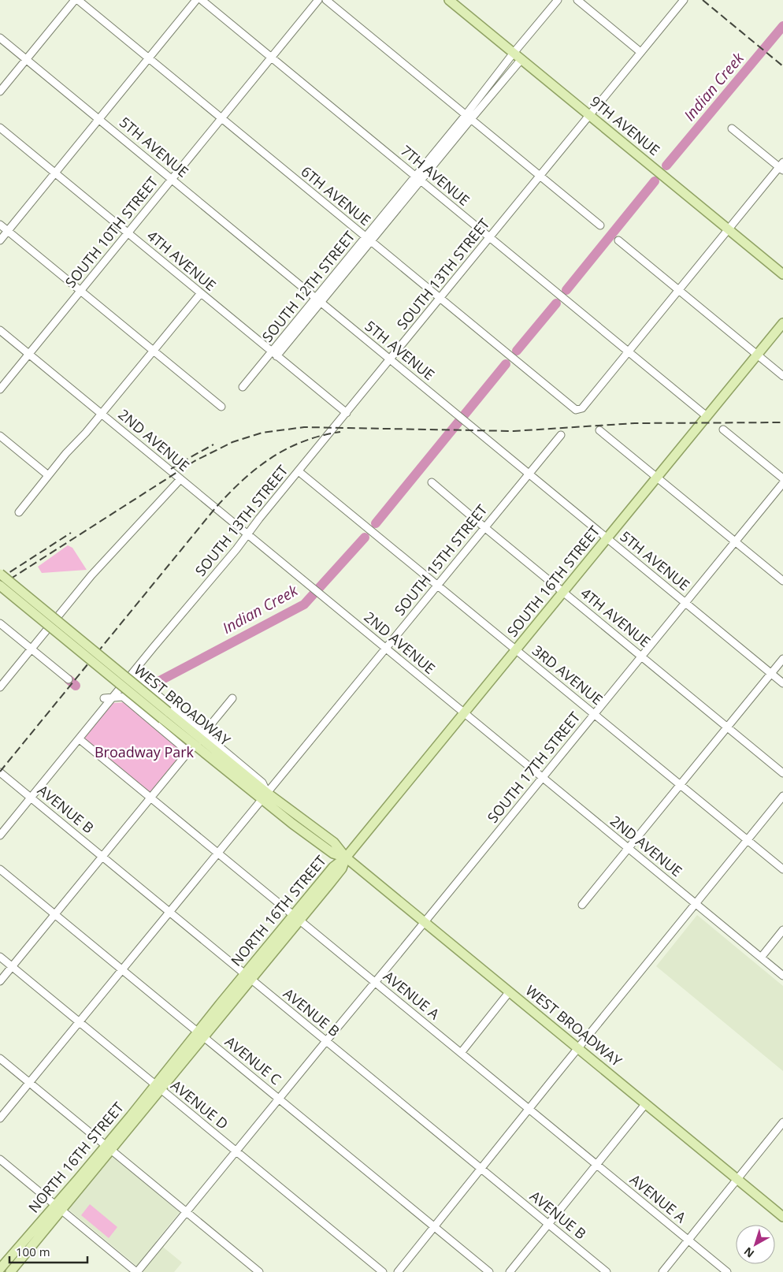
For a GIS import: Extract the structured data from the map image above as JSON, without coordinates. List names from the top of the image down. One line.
{"streets":{"main road":["9TH AVENUE","SOUTH 16TH STREET","WEST BROADWAY","NORTH 16TH STREET"],"street":["5TH AVENUE","7TH AVENUE","6TH AVENUE","SOUTH 10TH STREET","4TH AVENUE","SOUTH 13TH STREET","SOUTH 12TH STREET","2ND AVENUE","SOUTH 15TH STREET","3RD AVENUE","SOUTH 17TH STREET","AVENUE B","AVENUE A","AVENUE C","AVENUE D"]},"crossings":[["9TH AVENUE","SOUTH 13TH STREET"],["5TH AVENUE","SOUTH 10TH STREET"],["5TH AVENUE","SOUTH 13TH STREET"],["5TH AVENUE","SOUTH 12TH STREET"],["5TH AVENUE","SOUTH 15TH STREET"],["5TH AVENUE","SOUTH 16TH STREET"],["5TH AVENUE","SOUTH 17TH STREET"],["7TH AVENUE","6TH AVENUE"],["7TH AVENUE","SOUTH 10TH STREET"],["7TH AVENUE","SOUTH 13TH STREET"],["7TH AVENUE","SOUTH 12TH STREET"],["7TH AVENUE","SOUTH 16TH STREET"],["6TH AVENUE","SOUTH 10TH STREET"],["6TH AVENUE","SOUTH 13TH STREET"],["6TH AVENUE","SOUTH 12TH STREET"],["SOUTH 10TH STREET","4TH AVENUE"],["SOUTH 10TH STREET","2ND AVENUE"],["4TH AVENUE","SOUTH 13TH STREET"],["4TH AVENUE","SOUTH 12TH STREET"],["4TH AVENUE","SOUTH 15TH STREET"],["4TH AVENUE","SOUTH 16TH STREET"],["4TH AVENUE","SOUTH 17TH STREET"],["SOUTH 13TH STREET","2ND AVENUE"],["SOUTH 13TH STREET","3RD AVENUE"],["SOUTH 13TH STREET","AVENUE B"],["SOUTH 13TH STREET","AVENUE A"],["2ND AVENUE","SOUTH 15TH STREET"],["2ND AVENUE","SOUTH 16TH STREET"],["2ND AVENUE","SOUTH 17TH STREET"],["SOUTH 15TH STREET","3RD AVENUE"],["SOUTH 15TH STREET","WEST BROADWAY"],["SOUTH 15TH STREET","AVENUE B"],["SOUTH 15TH STREET","AVENUE A"],["SOUTH 15TH STREET","AVENUE C"],["SOUTH 15TH STREET","AVENUE D"],["SOUTH 16TH STREET","3RD AVENUE"],["SOUTH 16TH STREET","WEST BROADWAY"],["SOUTH 16TH STREET","NORTH 16TH STREET"],["3RD AVENUE","SOUTH 17TH STREET"],["WEST BROADWAY","SOUTH 17TH STREET"],["WEST BROADWAY","NORTH 16TH STREET"],["SOUTH 17TH STREET","AVENUE B"],["SOUTH 17TH STREET","AVENUE A"],["SOUTH 17TH STREET","AVENUE C"],["SOUTH 17TH STREET","AVENUE D"],["AVENUE B","NORTH 16TH STREET"],["NORTH 16TH STREET","AVENUE A"],["NORTH 16TH STREET","AVENUE C"],["NORTH 16TH STREET","AVENUE D"]],"water":["Indian Creek"],"parks":["Broadway Park"],"scale_bar":"100 m","north":"bottom left"}
